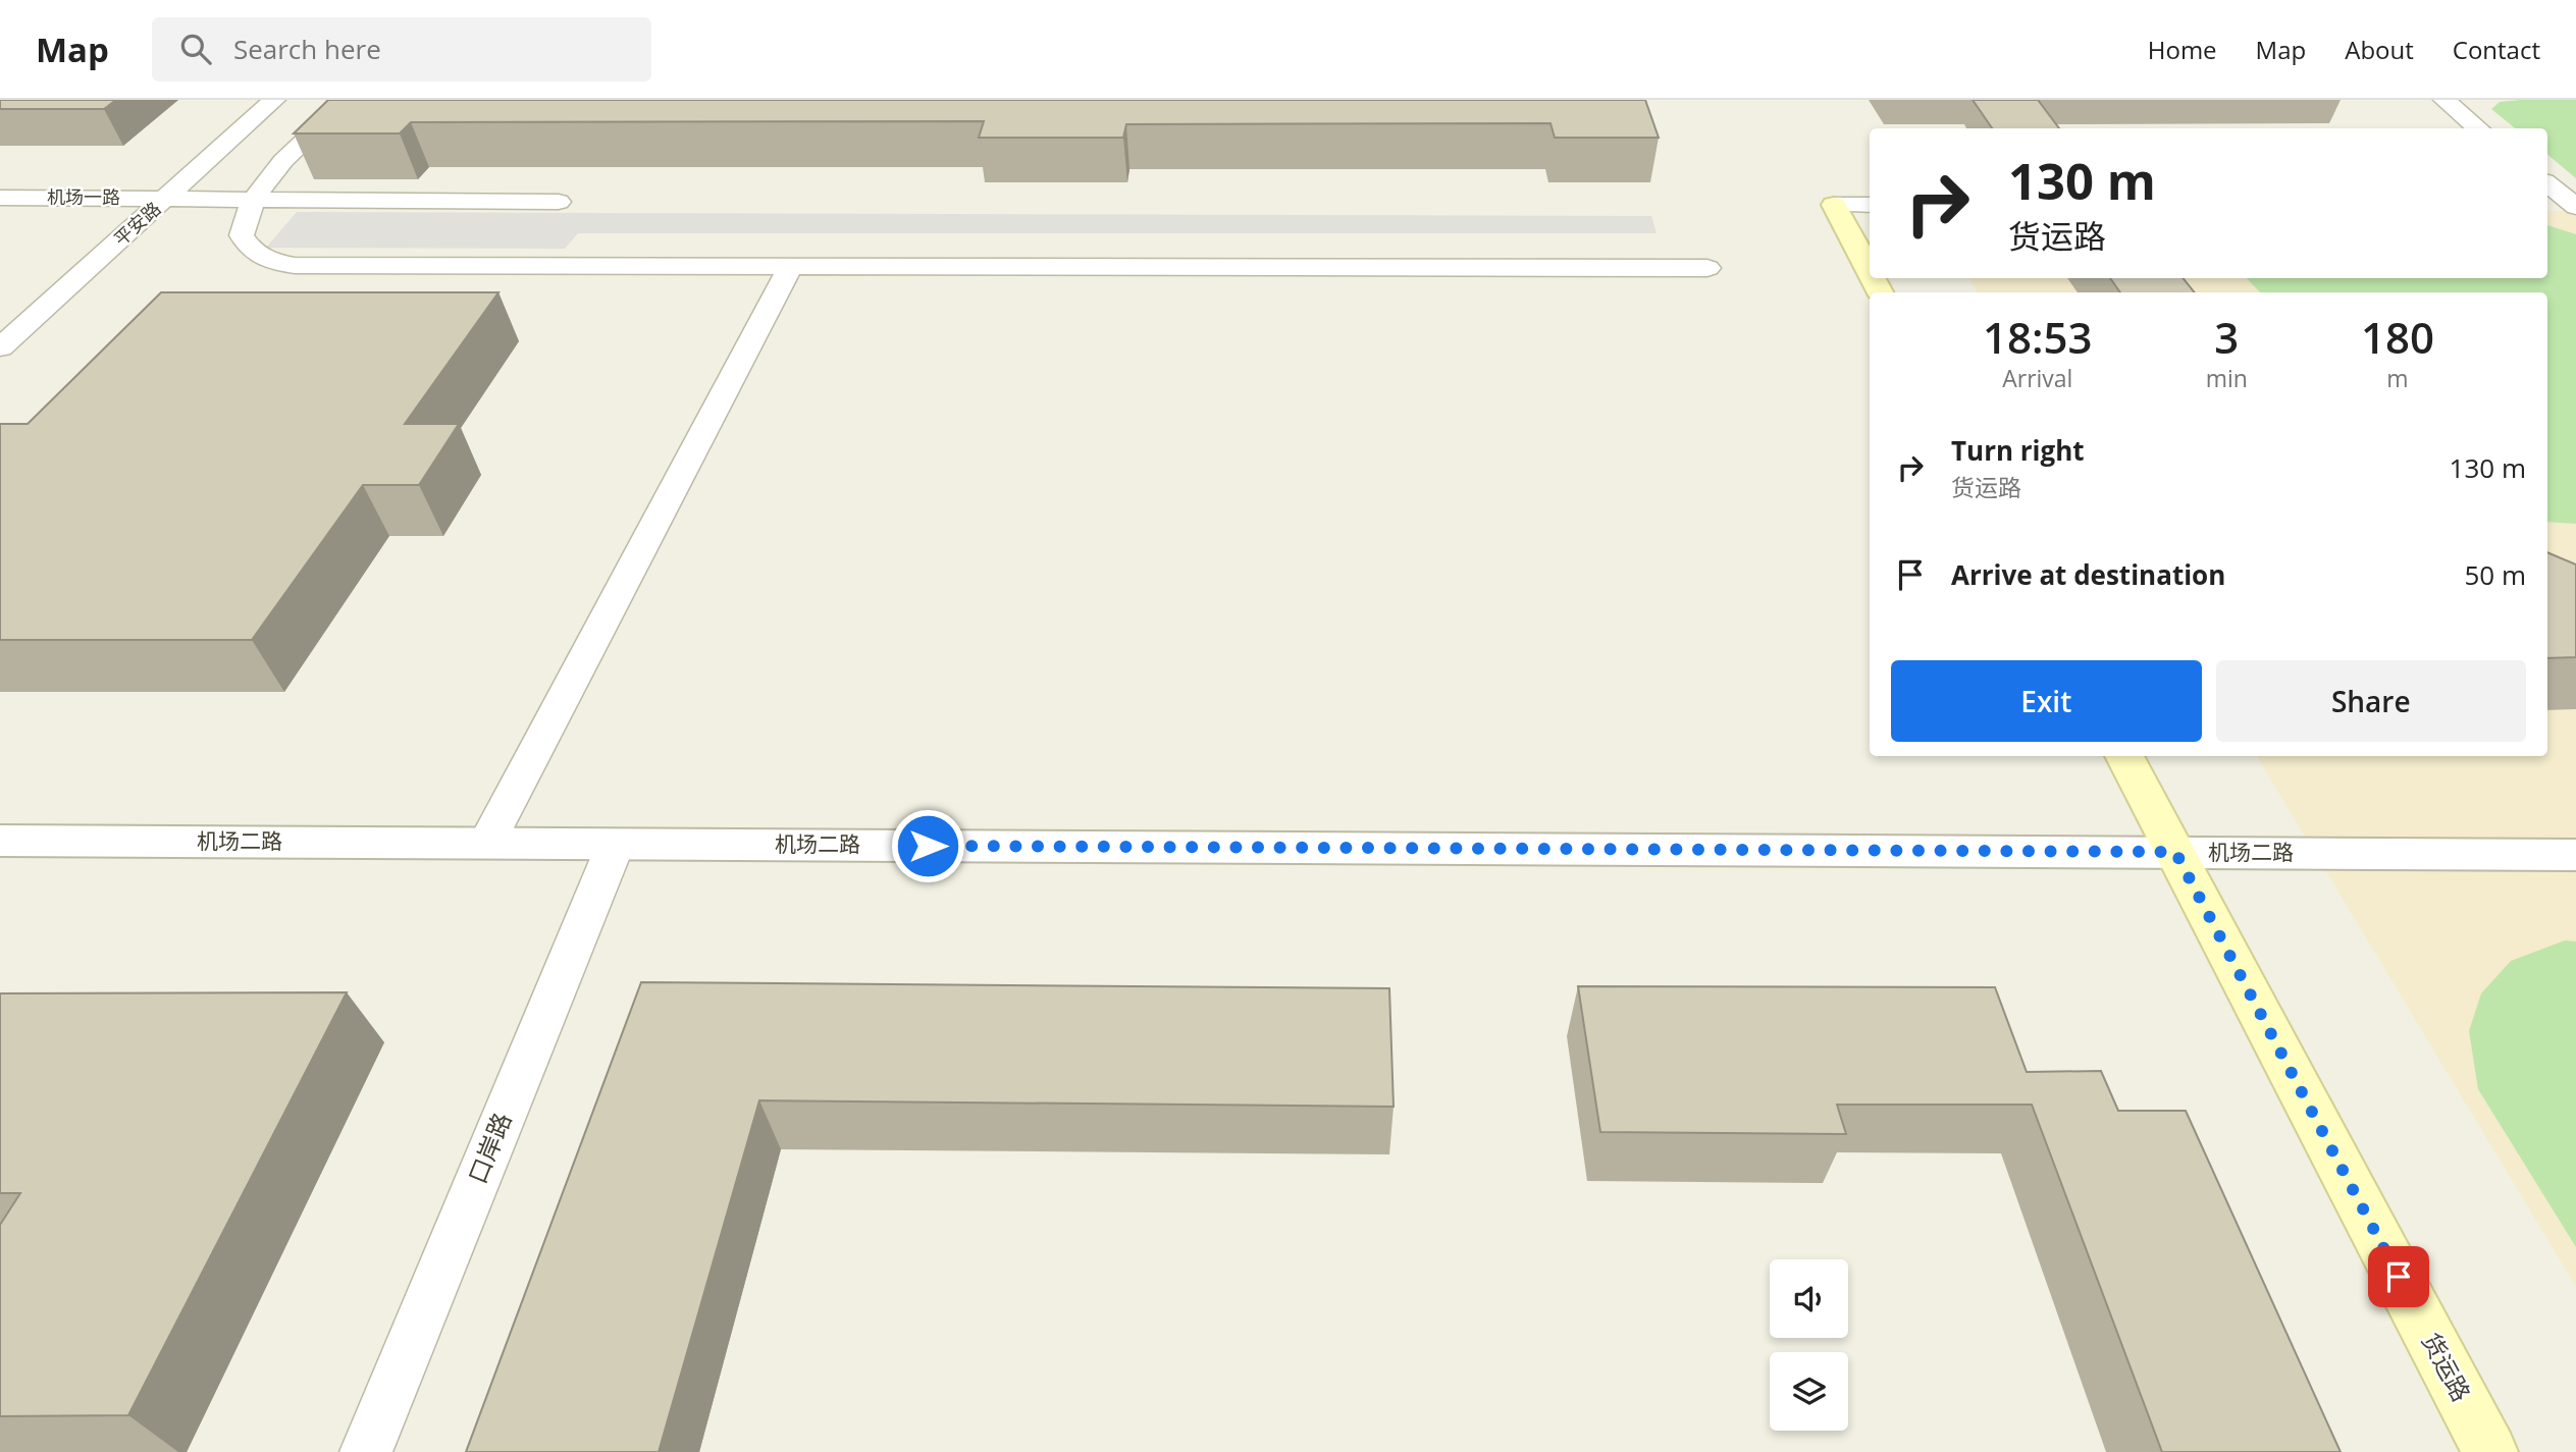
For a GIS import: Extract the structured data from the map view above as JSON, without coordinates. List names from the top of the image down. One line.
{"streets":{"street":["机场二路","货运路"],"lane":["机场一路","平安路","口岸路"]},"crossings":[["机场一路","平安路"],["机场二路","口岸路"],["机场二路","货运路"]],"page":{"header":"Map","search":"Search here","nav":["Home","Map","About","Contact"],"turn":["130 m","货运路"],"eta":["18:53","Arrival","3","min","180","m"],"list":[{"name":"Turn right","note":"货运路","value":"130 m"},{"name":"Arrive at destination","value":"50 m"}],"buttons":["Exit","Share"]}}
